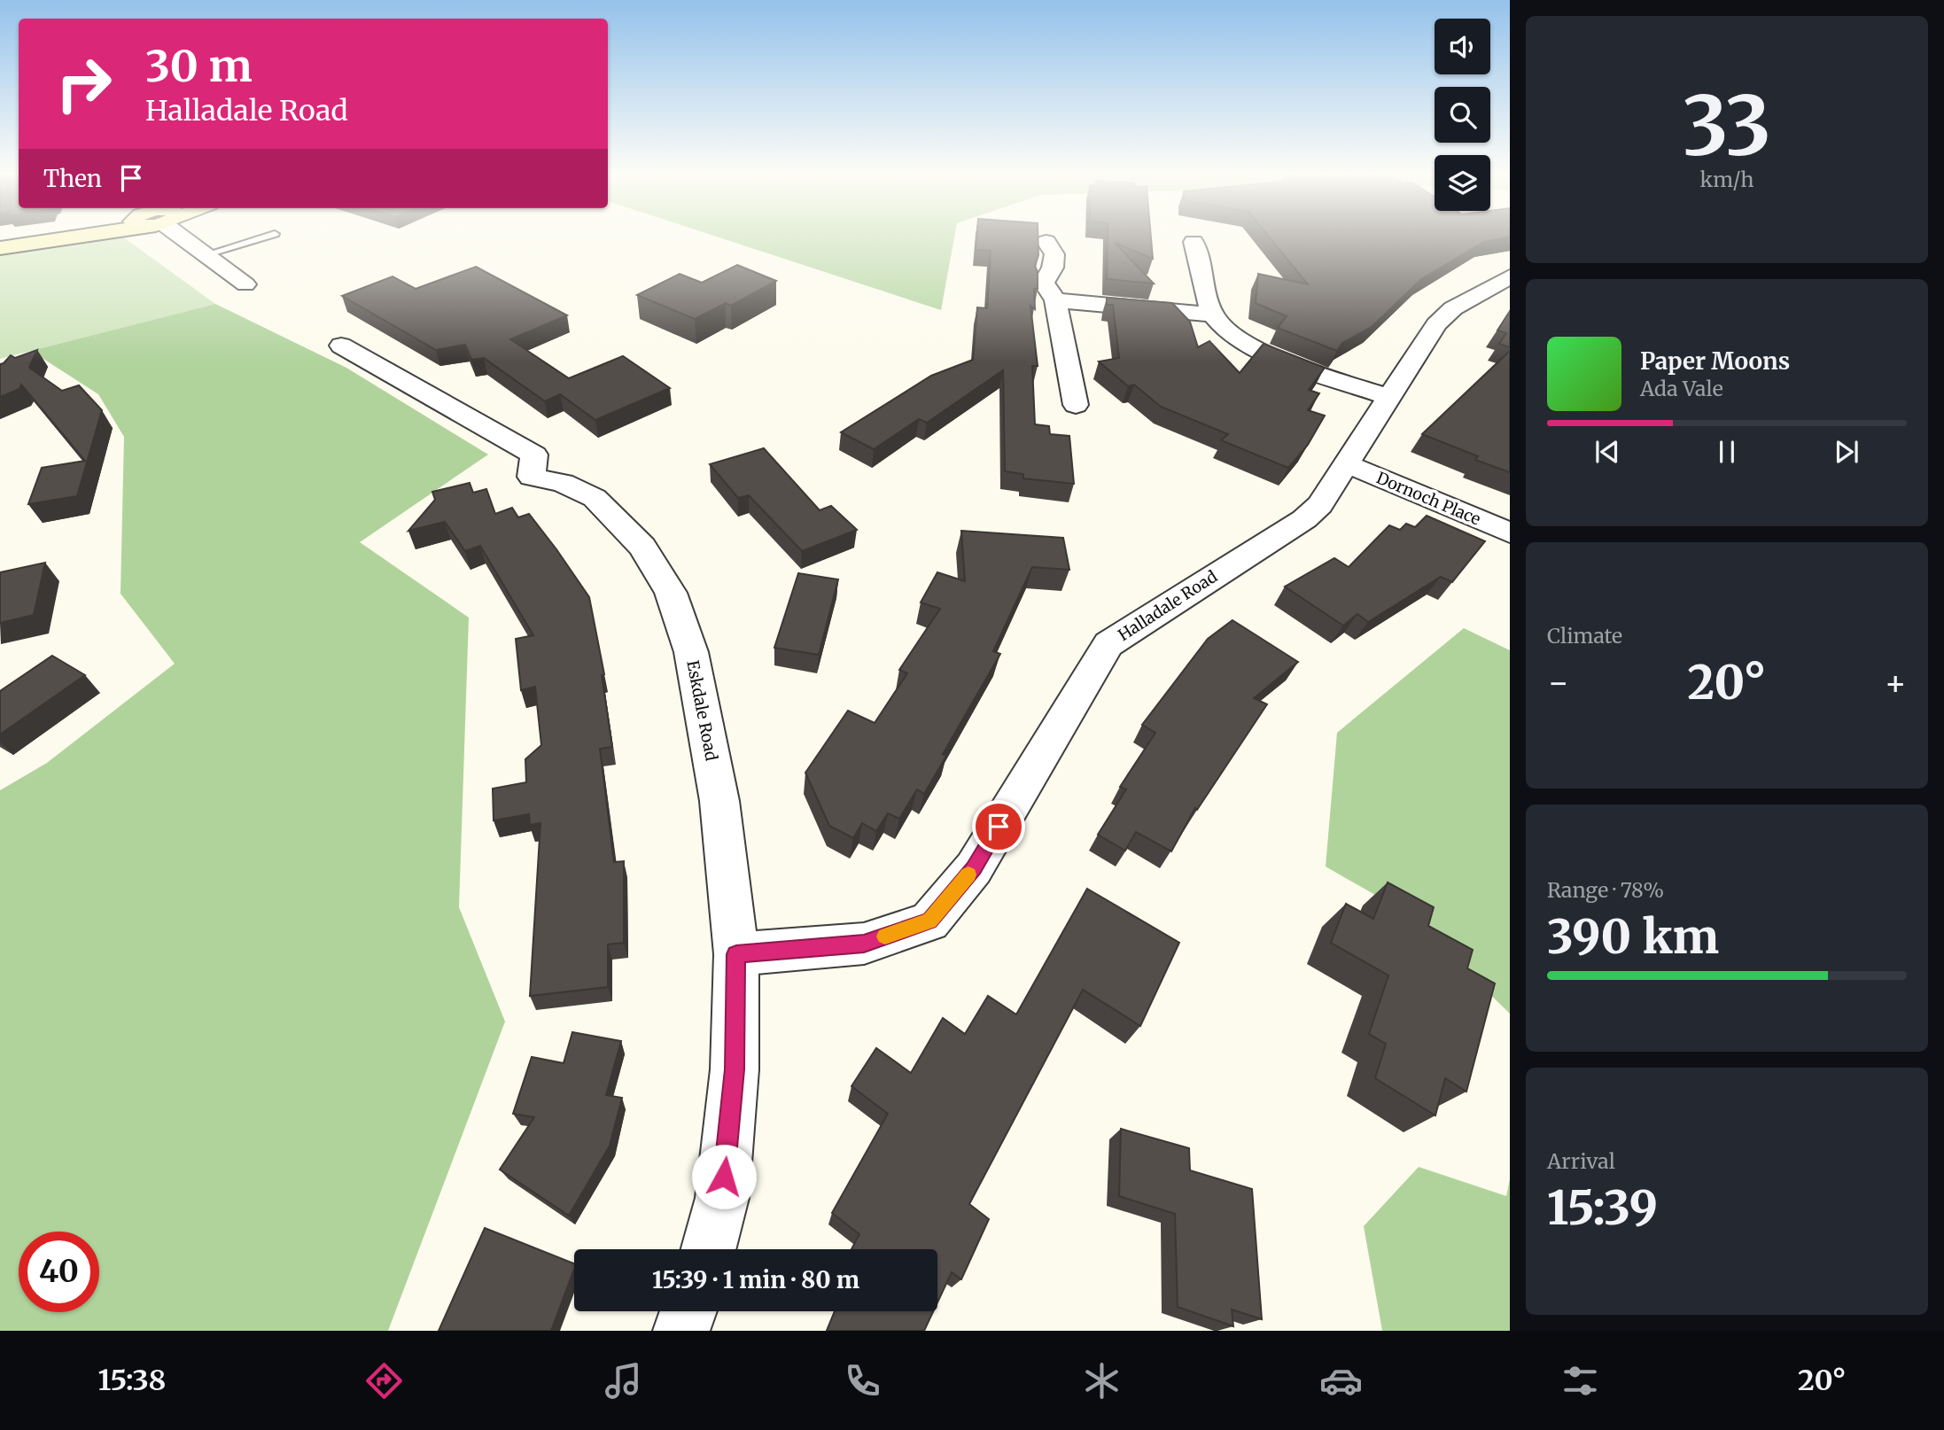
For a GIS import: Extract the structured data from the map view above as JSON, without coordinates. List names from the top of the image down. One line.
{"streets":{"street":["Dornoch Place","Halladale Road","Eskdale Road"]},"crossings":[["Dornoch Place","Halladale Road"],["Halladale Road","Eskdale Road"]],"page":{"tile":[["33","km/h"],"Climate",["Range · 78%","390 km"],["Arrival","15:39"]],"turn":["30 m","Halladale Road"],"then":"Then","song":["Paper Moons","Ada Vale"],"heat":["−","20°","+"],"limit":"40","trip":"15:39 · 1 min · 80 m","tabs":["15:38","20°"]}}
